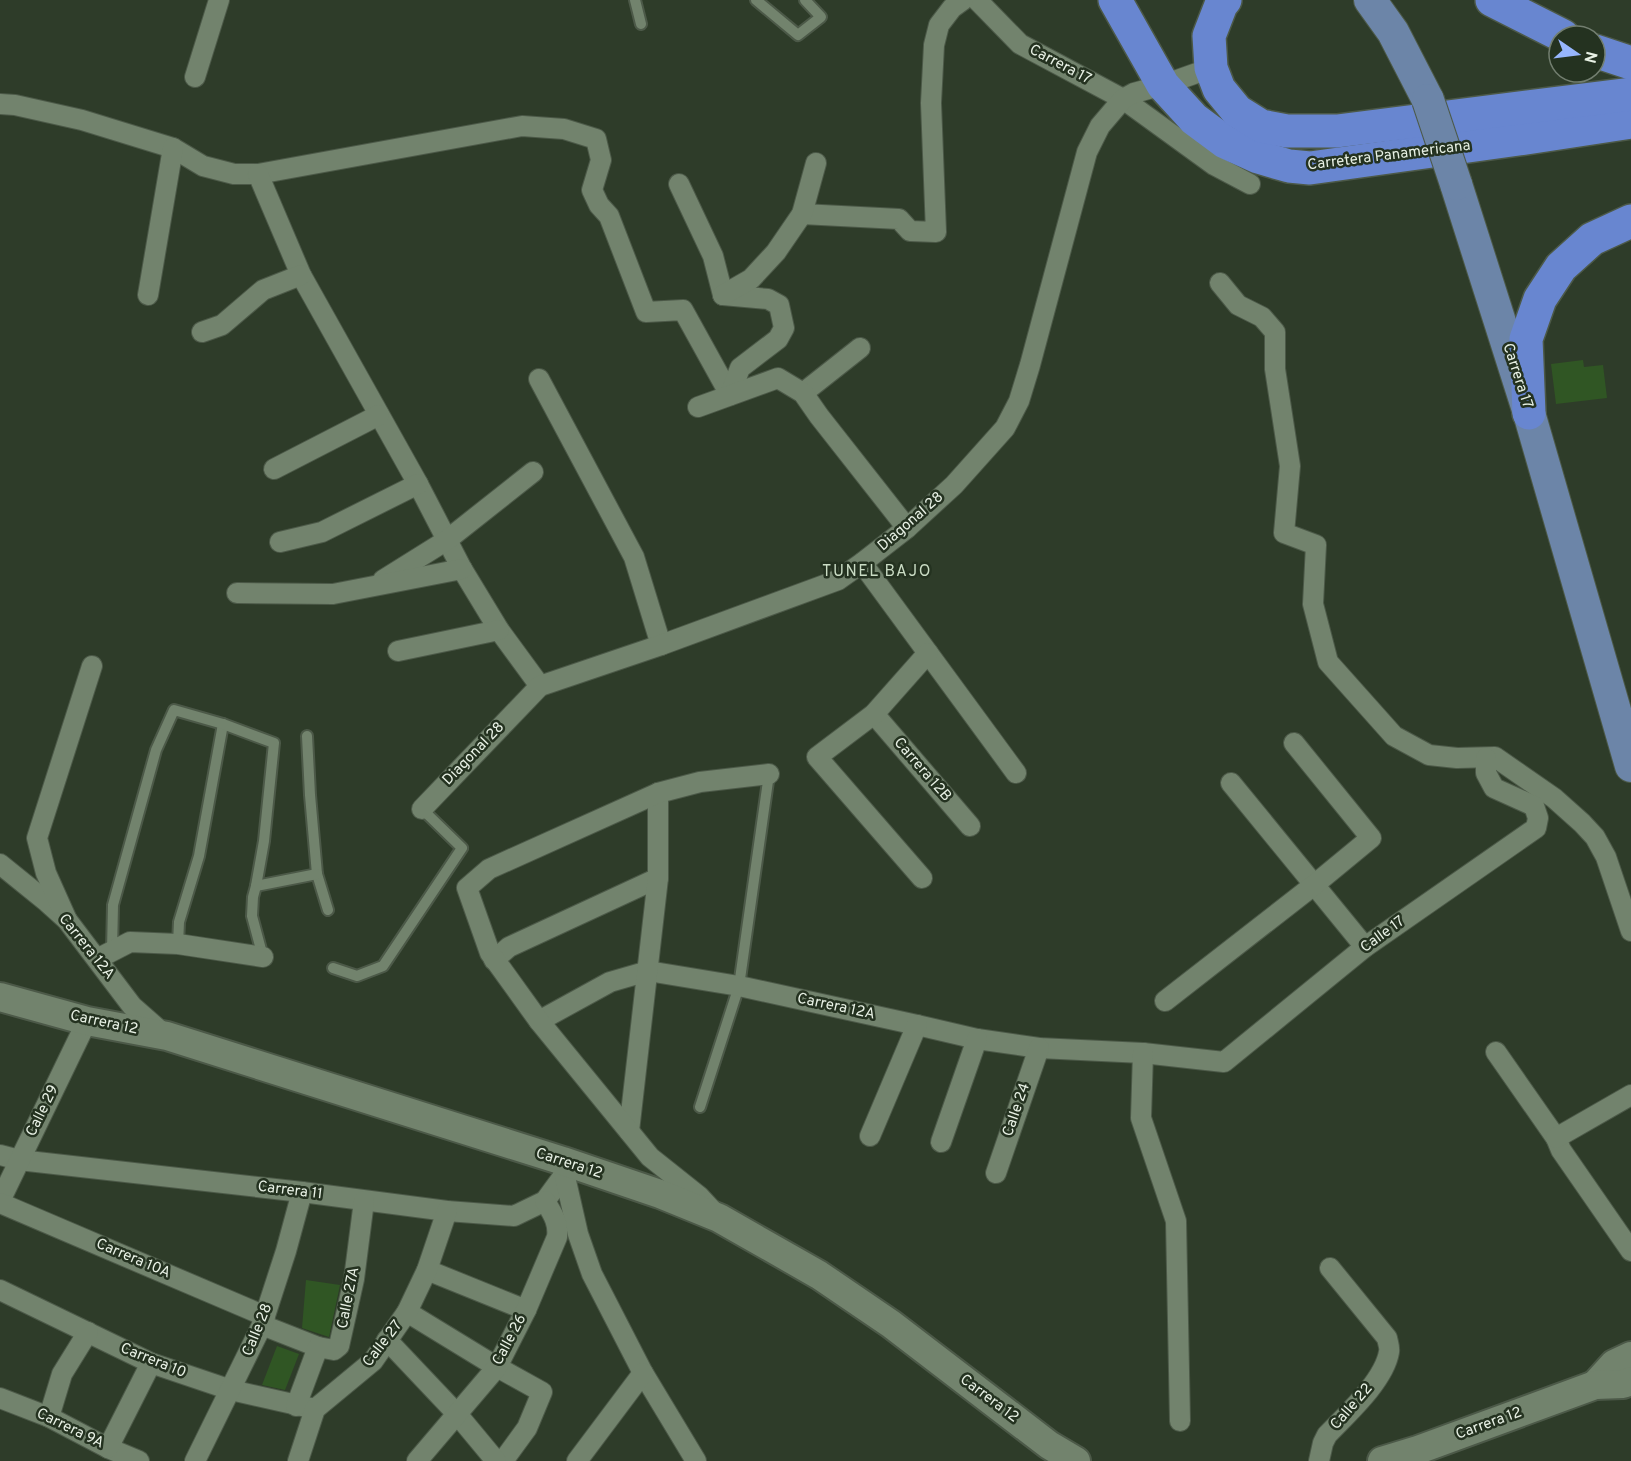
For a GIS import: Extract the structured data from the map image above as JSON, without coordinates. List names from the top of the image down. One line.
{"streets":{"highway":["Carretera Panamericana"],"main road":["Carrera 17"],"street":["Diagonal 28","Carrera 12B","Calle 17","Carrera 12A","Carrera 12","Calle 24","Calle 29","Carrera 11","Carrera 10A","Calle 27A","Calle 28","Calle 26","Calle 27","Carrera 10","Calle 22","Carrera 9A"]},"crossings":[["Carrera 17","Diagonal 28"],["Carretera Panamericana","Diagonal 28"],["Calle 17","Carrera 12A"],["Carrera 12A","Carrera 12"],["Carrera 12A","Calle 24"],["Carrera 12","Calle 29"],["Calle 29","Carrera 11"],["Calle 29","Carrera 10A"],["Carrera 11","Calle 27A"],["Carrera 11","Calle 28"],["Carrera 11","Calle 26"],["Carrera 11","Calle 27"],["Carrera 10A","Calle 27A"],["Carrera 10A","Calle 28"],["Calle 28","Carrera 10"],["Calle 27","Carrera 10"]],"districts":["TUNEL BAJO"],"north":"right"}
